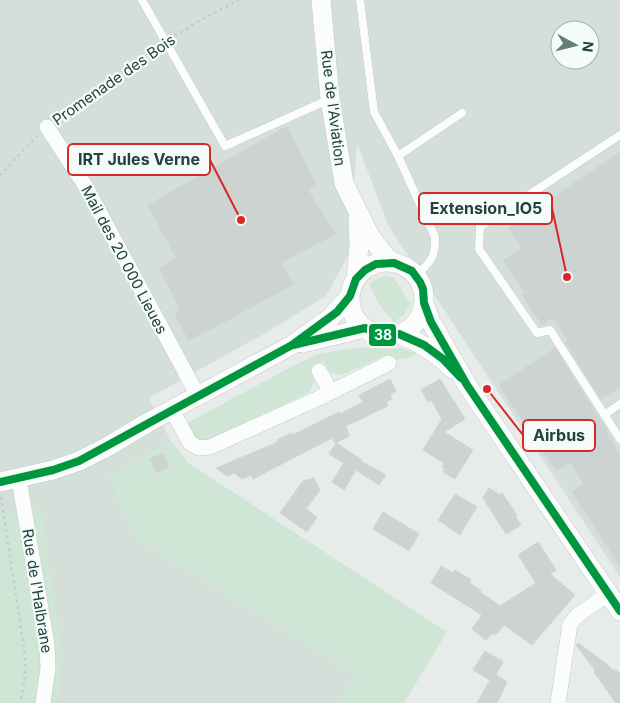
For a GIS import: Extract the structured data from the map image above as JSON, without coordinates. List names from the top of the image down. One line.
{"streets":{"street":["Rue de l'Aviation","Mail des 20 000 Lieues","Rue de l'Halbrane"],"path":["Promenade des Bois"]},"crossings":[["Promenade des Bois","Mail des 20 000 Lieues"]],"places":["IRT Jules Verne","Extension_IO5","Airbus"],"lines":["transit line 38"],"north":"right"}
